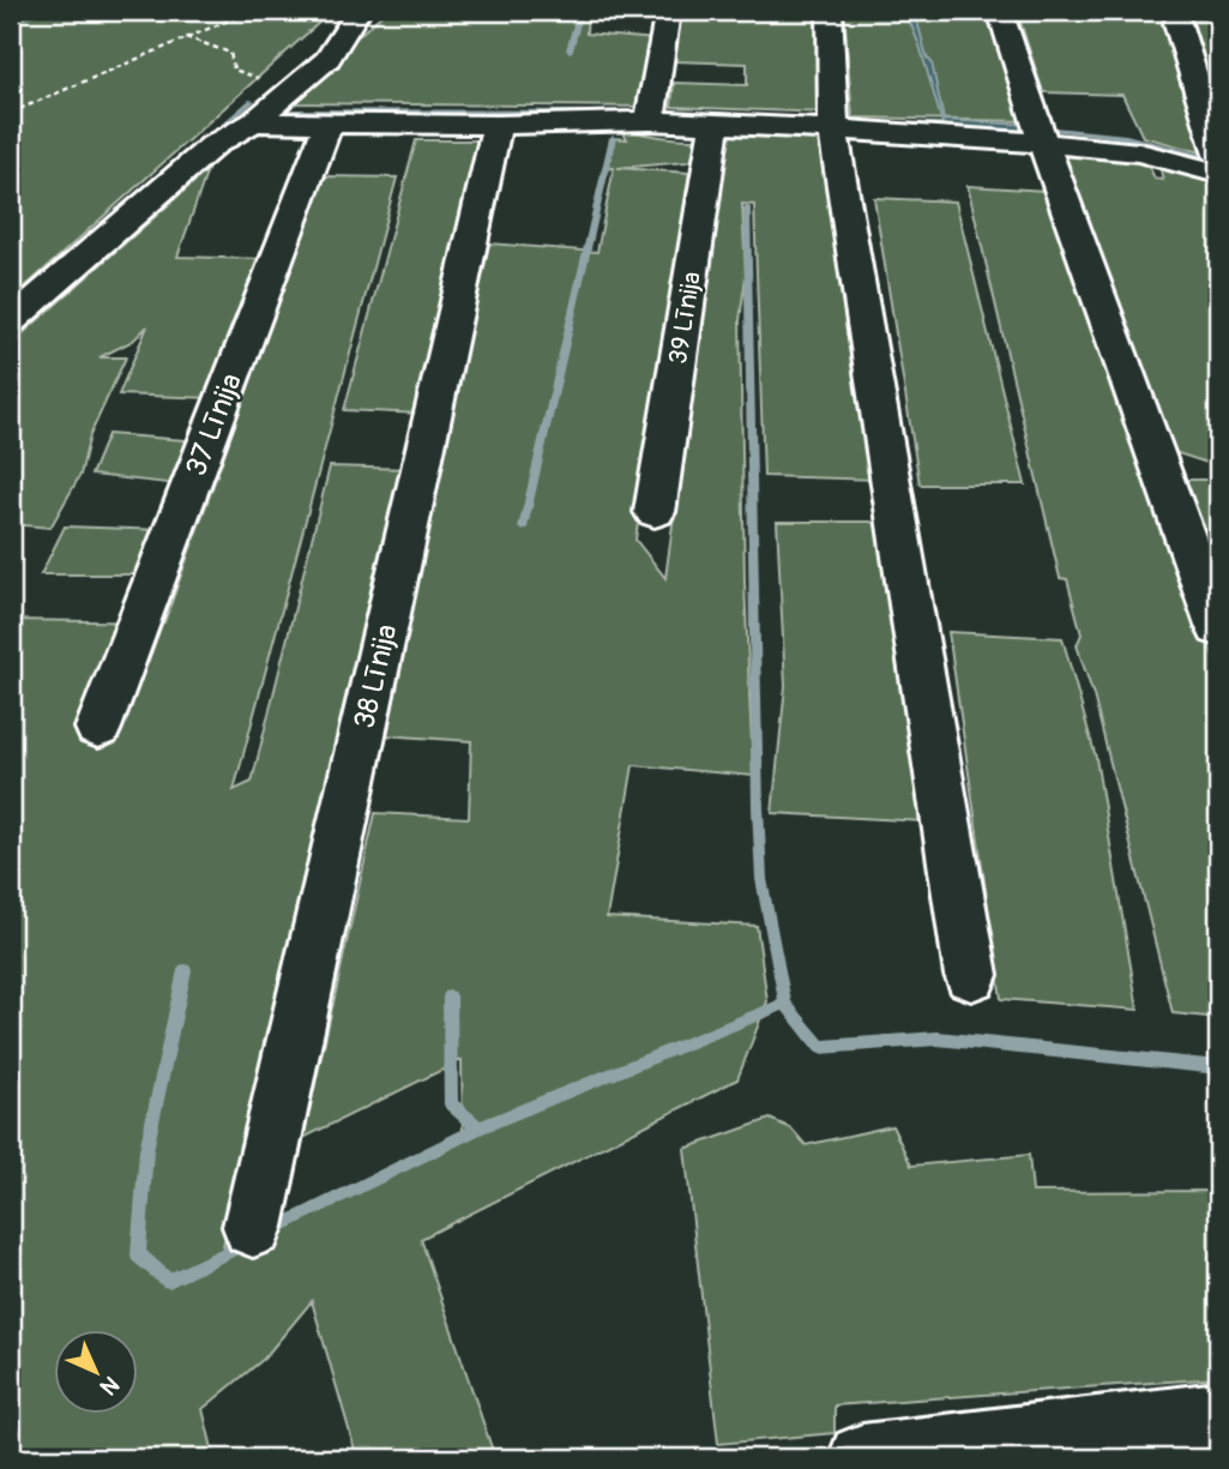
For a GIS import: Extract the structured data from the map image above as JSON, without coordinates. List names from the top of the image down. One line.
{"streets":{"street":["39 Līnija","37 Līnija","38 Līnija"]},"north":"bottom right"}
